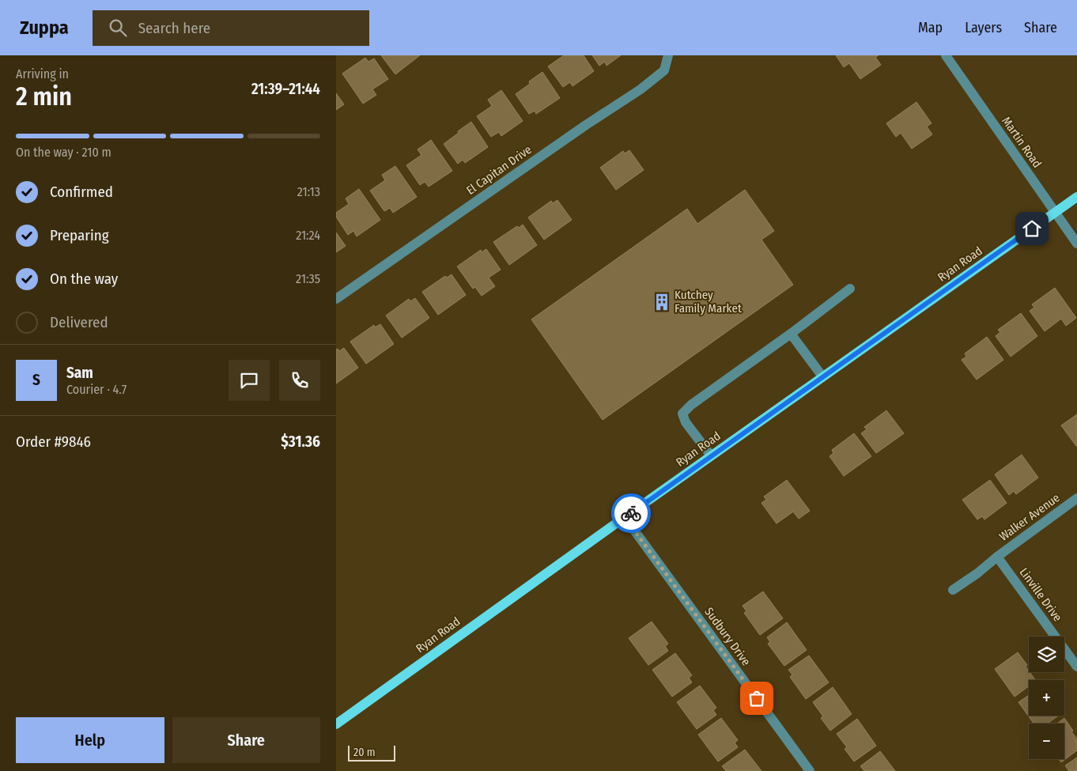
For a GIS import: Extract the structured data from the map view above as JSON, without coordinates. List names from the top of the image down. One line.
{"streets":{"main road":["Ryan Road"],"street":["Martin Road","El Capitan Drive","Walker Avenue","Linville Drive","Sudbury Drive"]},"crossings":[["Martin Road","Ryan Road"],["Ryan Road","Sudbury Drive"],["Walker Avenue","Linville Drive"]],"places":{"building":["Kutchey Family Market"]},"scale_bar":"20 m","page":{"header":"Zuppa","search":"Search here","nav":["Map","Layers","Share"],"heading":["2 min","Arriving in","21:39–21:44"],"panel":["Sam","Courier · 4.7","Order #9846","$31.36"],"bar":"On the way · 210 m","list":[["Confirmed","21:13"],["Preparing","21:24"],["On the way","21:35"],"Delivered"],"round":"S","map_buttons":["+","−"],"buttons":["Help","Share"],"scale":"20 m"}}
